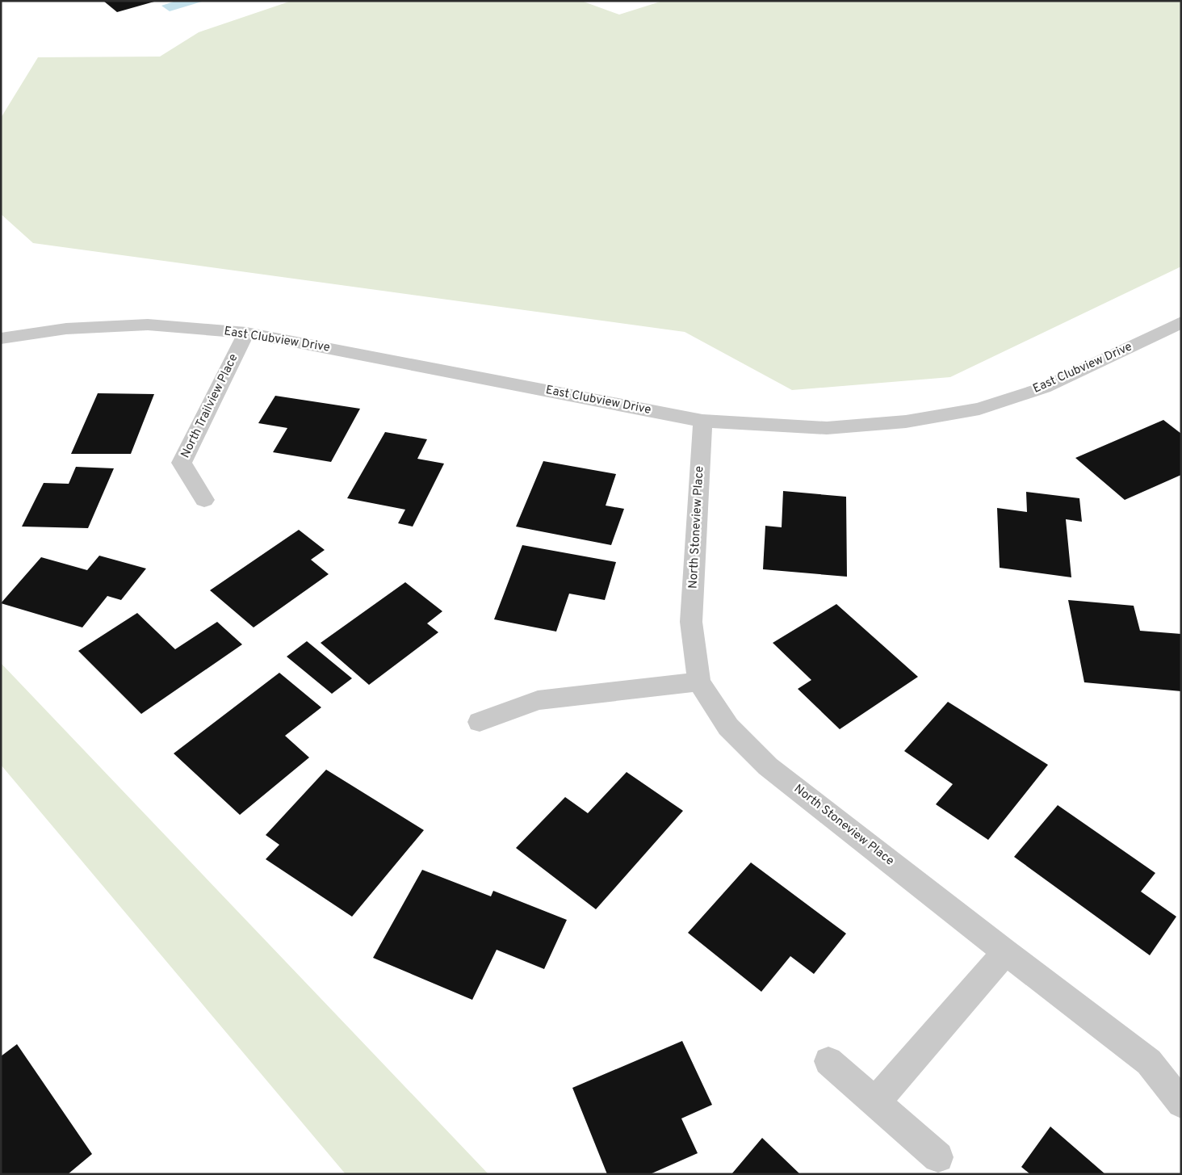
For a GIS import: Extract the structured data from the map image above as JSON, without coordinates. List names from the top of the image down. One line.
{"streets":{"street":["East Clubview Drive","North Trailview Place","North Stoneview Place"]},"crossings":[["East Clubview Drive","North Trailview Place"],["East Clubview Drive","North Stoneview Place"]]}
